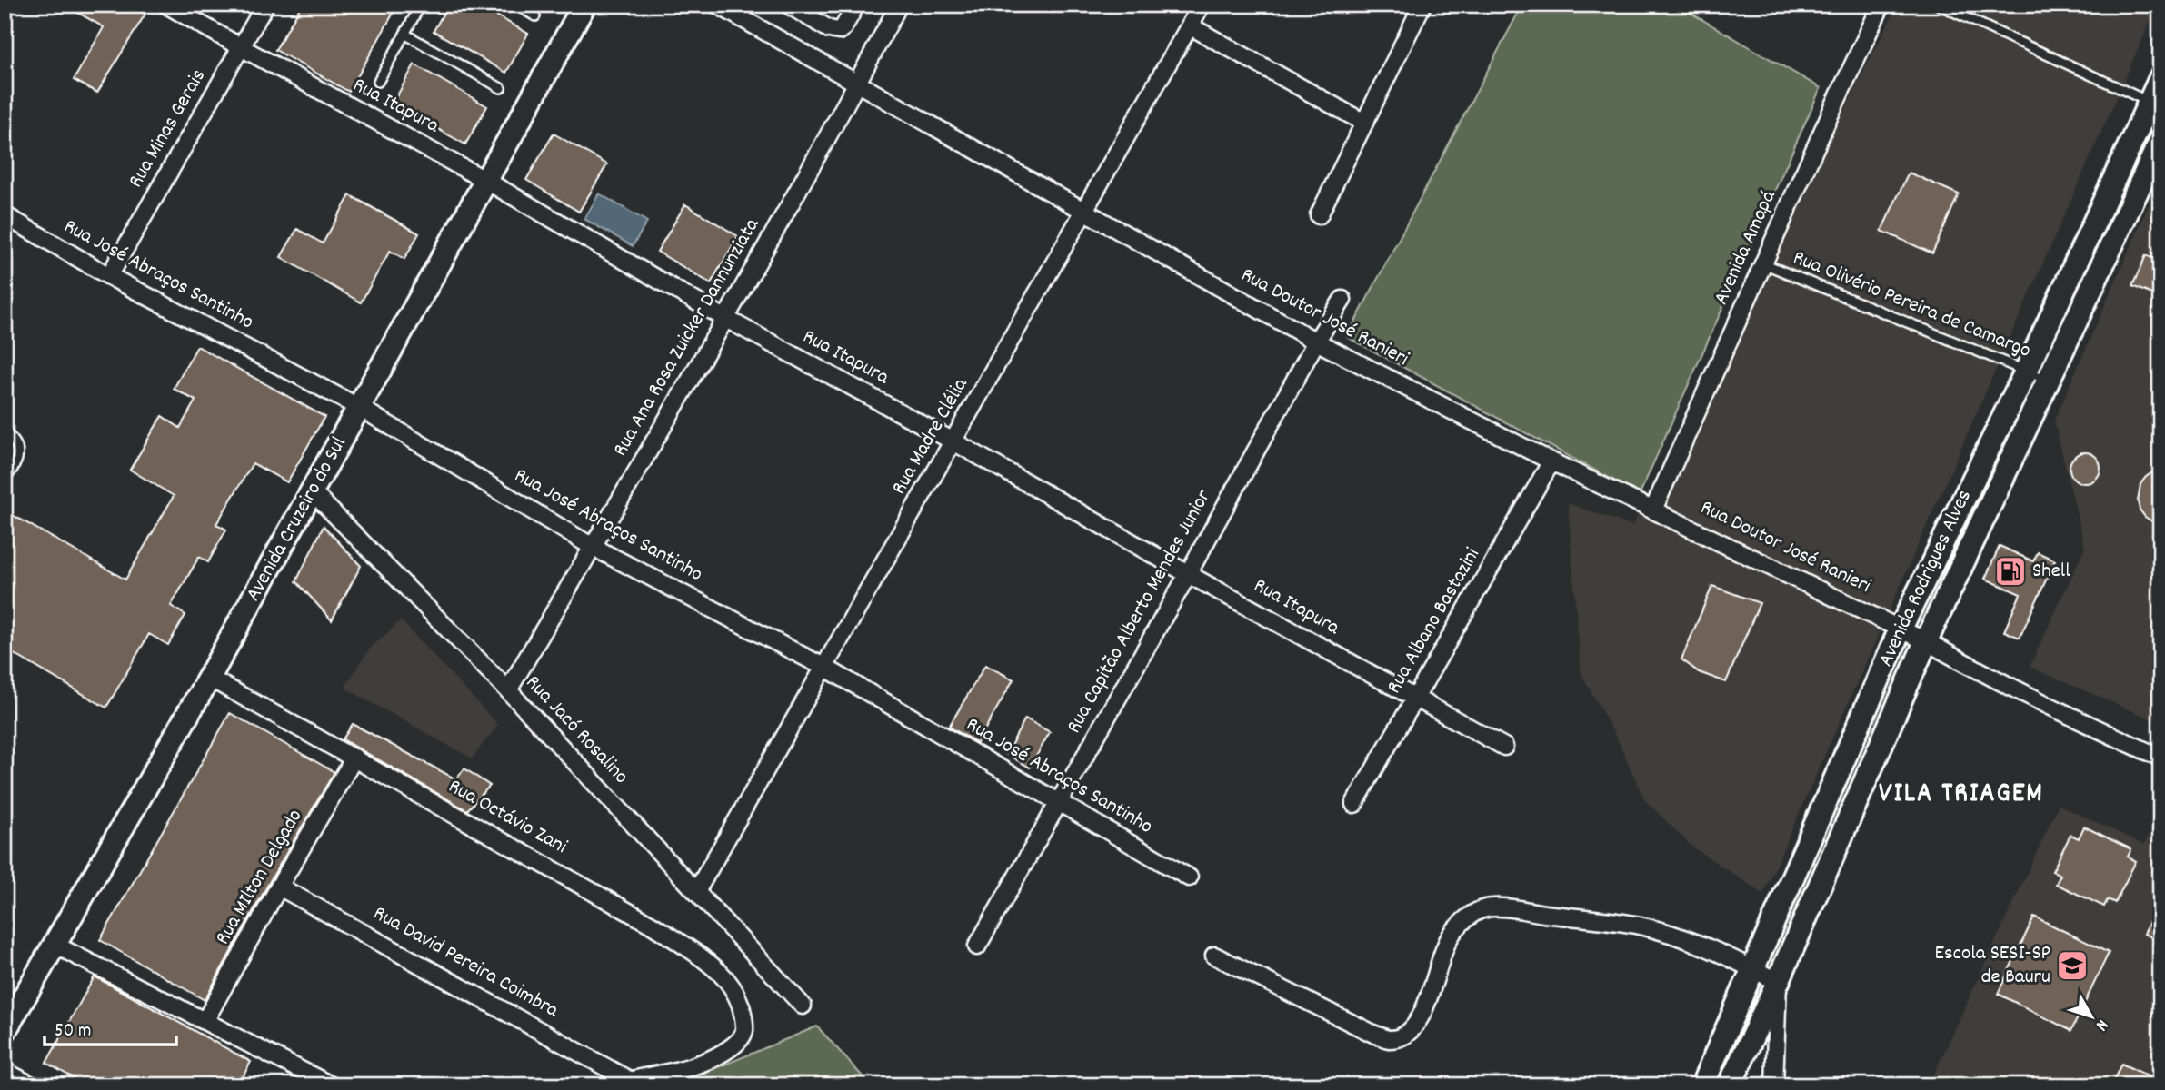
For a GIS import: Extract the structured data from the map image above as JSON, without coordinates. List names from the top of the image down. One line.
{"streets":{"main road":["Avenida Cruzeiro do Sul","Avenida Rodrigues Alves"],"street":["Rua Itapura","Rua Minas Gerais","Avenida Amapá","Rua José Abraços Santinho","Rua Doutor José Ranieri","Rua Ana Rosa Zuicker Dannunziata","Rua Madre Clélia","Rua Capitão Alberto Mendes Junior","Rua Albano Bastazini","Rua Jacó Rosalino","Rua Octávio Zani","Rua MIlton Delgado","Rua David Pereira Coimbra"],"lane":["Rua Olivério Pereira de Camargo"]},"crossings":[["Rua Itapura","Rua Minas Gerais"],["Rua Itapura","Rua Ana Rosa Zuicker Dannunziata"],["Rua Itapura","Rua Madre Clélia"],["Rua Itapura","Avenida Cruzeiro do Sul"],["Rua Itapura","Rua Capitão Alberto Mendes Junior"],["Rua Itapura","Rua Albano Bastazini"],["Rua Minas Gerais","Rua José Abraços Santinho"],["Avenida Amapá","Rua Olivério Pereira de Camargo"],["Avenida Amapá","Rua Doutor José Ranieri"],["Rua José Abraços Santinho","Rua Ana Rosa Zuicker Dannunziata"],["Rua José Abraços Santinho","Rua Madre Clélia"],["Rua José Abraços Santinho","Avenida Cruzeiro do Sul"],["Rua José Abraços Santinho","Rua Capitão Alberto Mendes Junior"],["Rua Olivério Pereira de Camargo","Avenida Rodrigues Alves"],["Rua Doutor José Ranieri","Rua Ana Rosa Zuicker Dannunziata"],["Rua Doutor José Ranieri","Rua Madre Clélia"],["Rua Doutor José Ranieri","Avenida Rodrigues Alves"],["Rua Doutor José Ranieri","Rua Capitão Alberto Mendes Junior"],["Rua Doutor José Ranieri","Rua Albano Bastazini"],["Rua Ana Rosa Zuicker Dannunziata","Rua Jacó Rosalino"],["Rua Madre Clélia","Rua Jacó Rosalino"],["Avenida Cruzeiro do Sul","Rua Jacó Rosalino"],["Avenida Cruzeiro do Sul","Rua Octávio Zani"],["Rua Octávio Zani","Rua MIlton Delgado"],["Rua Octávio Zani","Rua David Pereira Coimbra"],["Rua MIlton Delgado","Rua David Pereira Coimbra"]],"districts":["VILA TRIAGEM"],"places":{"fuel station":["Shell"],"school or university":["Escola SESI-SP de Bauru"]},"scale_bar":"50 m","north":"bottom right"}
